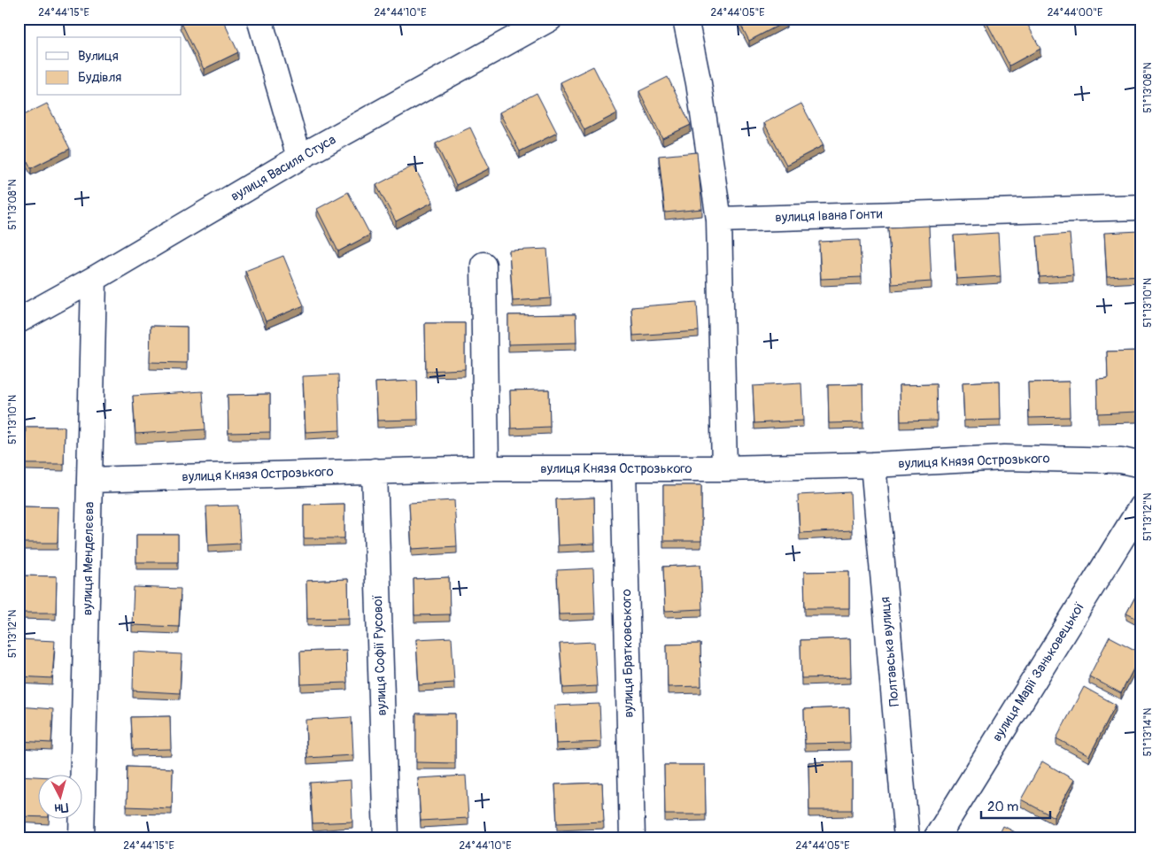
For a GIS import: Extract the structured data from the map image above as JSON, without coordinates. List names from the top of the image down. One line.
{"streets":{"street":["вулиця Василя Стуса","вулиця Івана Гонти","вулиця Князя Острозького","вулиця Менделєєва","Полтавська вулиця","вулиця Братковського","вулиця Софії Русової","вулиця Марії Заньковецької"]},"crossings":[["вулиця Василя Стуса","вулиця Менделєєва"],["вулиця Князя Острозького","вулиця Менделєєва"],["вулиця Князя Острозького","Полтавська вулиця"],["вулиця Князя Острозького","вулиця Братковського"],["вулиця Князя Острозького","вулиця Софії Русової"]],"legend":["Вулиця","Будівля"],"scale_bar":"20 m","north":"bottom","coordinates":["24°44'15\"E","24°44'10\"E","24°44'05\"E","24°44'00\"E","51°13'08\"N","51°13'10\"N","51°13'12\"N","51°13'14\"N"]}
